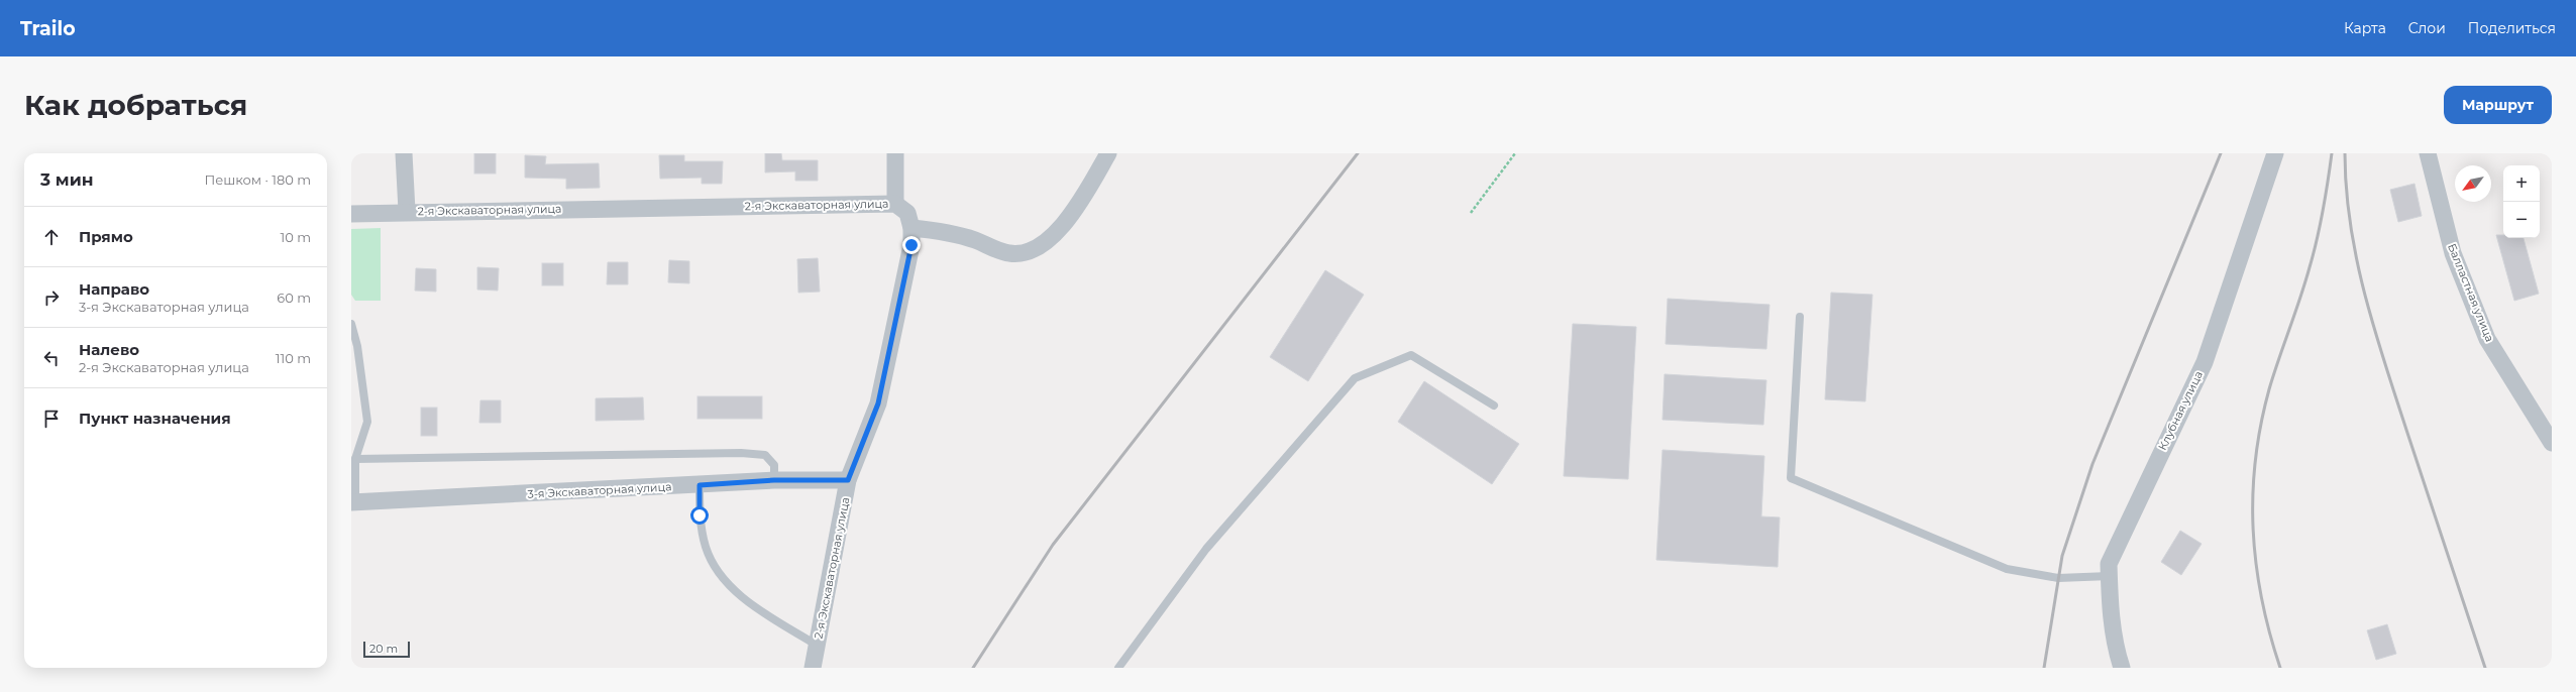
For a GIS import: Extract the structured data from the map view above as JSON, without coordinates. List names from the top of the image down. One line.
{"streets":{"street":["2-я Экскаваторная улица","Балластная улица","Клубная улица","3-я Экскаваторная улица"]},"crossings":[["2-я Экскаваторная улица","3-я Экскаваторная улица"]],"scale_bar":"20 m","north":"bottom left","page":{"header":"Trailo","nav":["Карта","Слои","Поделиться"],"buttons":"Маршрут","title":"Как добраться","heading":["3 мин","Пешком · 180 m"],"map_buttons":["+","−"],"list":[["Прямо","10 m"],["Направо","3-я Экскаваторная улица","60 m"],["Налево","2-я Экскаваторная улица","110 m"],"Пункт назначения"],"scale":"20 m"}}
